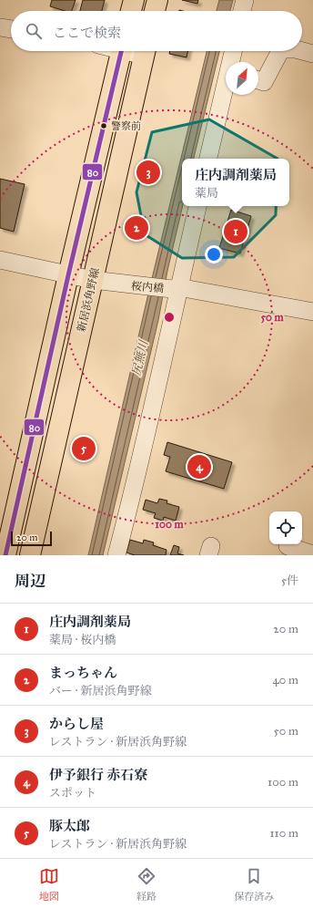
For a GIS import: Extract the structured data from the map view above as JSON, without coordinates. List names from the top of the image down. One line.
{"streets":{"main road":["新居浜角野線"],"street":["桜内橋"]},"crossings":[["桜内橋","新居浜角野線"]],"water":["尻無川"],"places":["警察前"],"lines":["transit line 80"],"scale_bar":"20 m","north":"top right","page":{"search":"ここで検索","popup":["庄内調剤薬局","薬局"],"pins":["3","2","1","5","4"],"scale":"20 m","heading":["周辺","5件"],"list":[{"mark":"1","name":"庄内調剤薬局","note":"薬局 · 桜内橋","value":"20 m"},{"mark":"2","name":"まっちゃん","note":"バー · 新居浜角野線","value":"40 m"},{"mark":"3","name":"からし屋","note":"レストラン · 新居浜角野線","value":"50 m"},{"mark":"4","name":"伊予銀行 赤石寮","note":"スポット","value":"100 m"},{"mark":"5","name":"豚太郎","note":"レストラン · 新居浜角野線","value":"110 m"}],"nav":["地図","経路","保存済み"]},"rings":["50 m","100 m"]}
